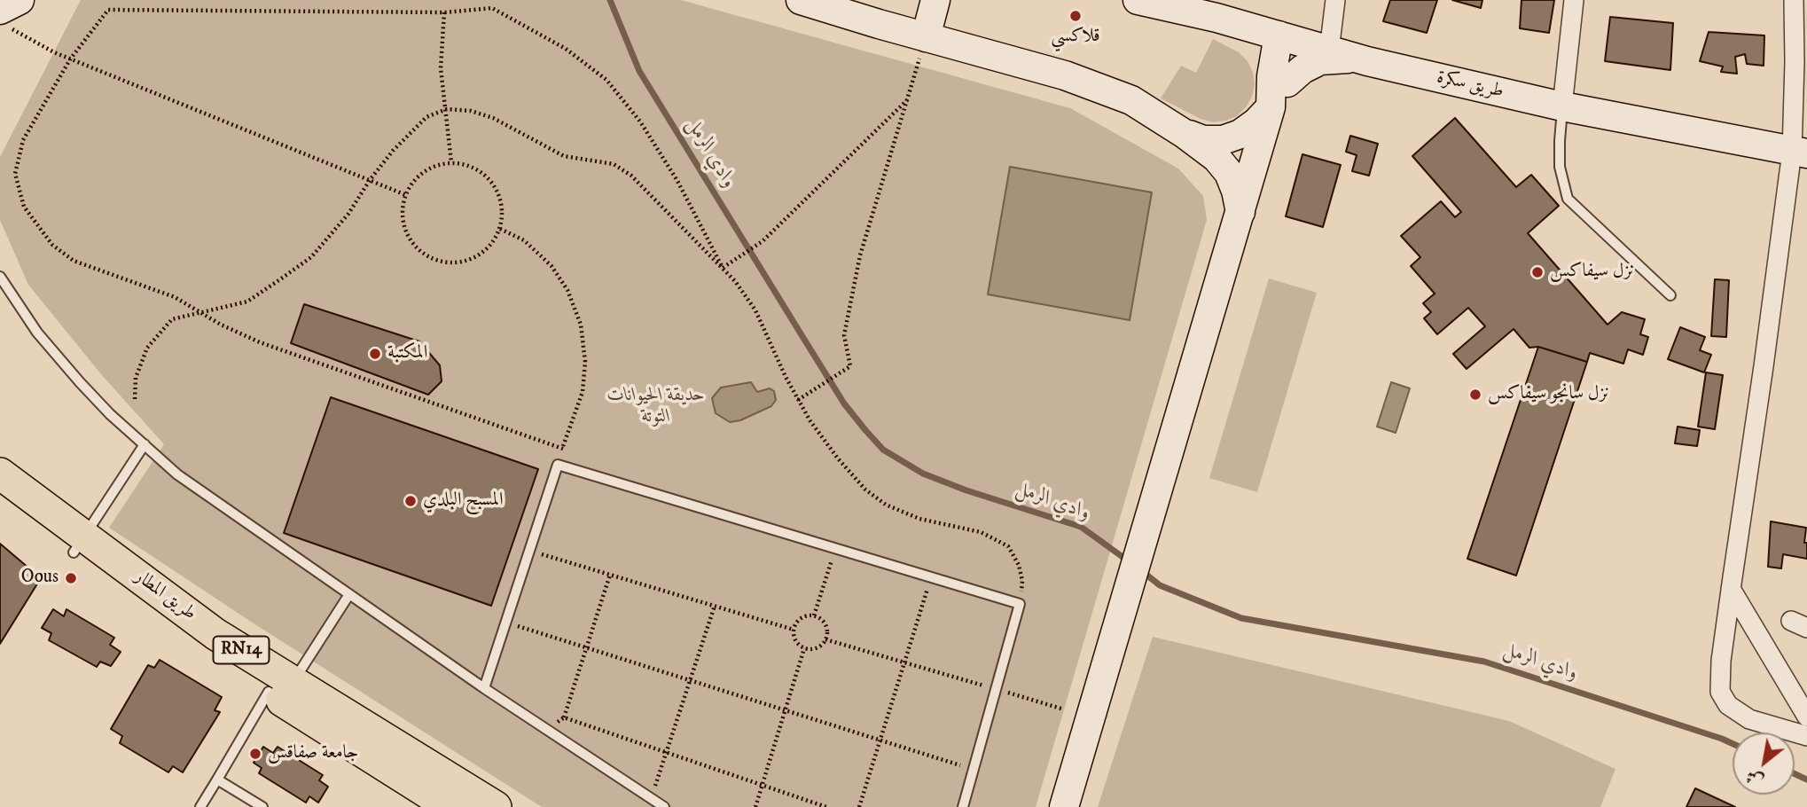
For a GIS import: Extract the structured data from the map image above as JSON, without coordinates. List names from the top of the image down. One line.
{"streets":{"main road":["طريق المطار","RN14"],"street":["طريق سكرة"]},"water":["وادي الرمل"],"parks":["حديقة الحيوانات التوتة"],"places":["قلاكسي","نزل سيفاكس","المكتبة","نزل سانجو سيفاكس","المسبح البلدي","Oous","جامعة صفاقس"],"north":"bottom left"}
